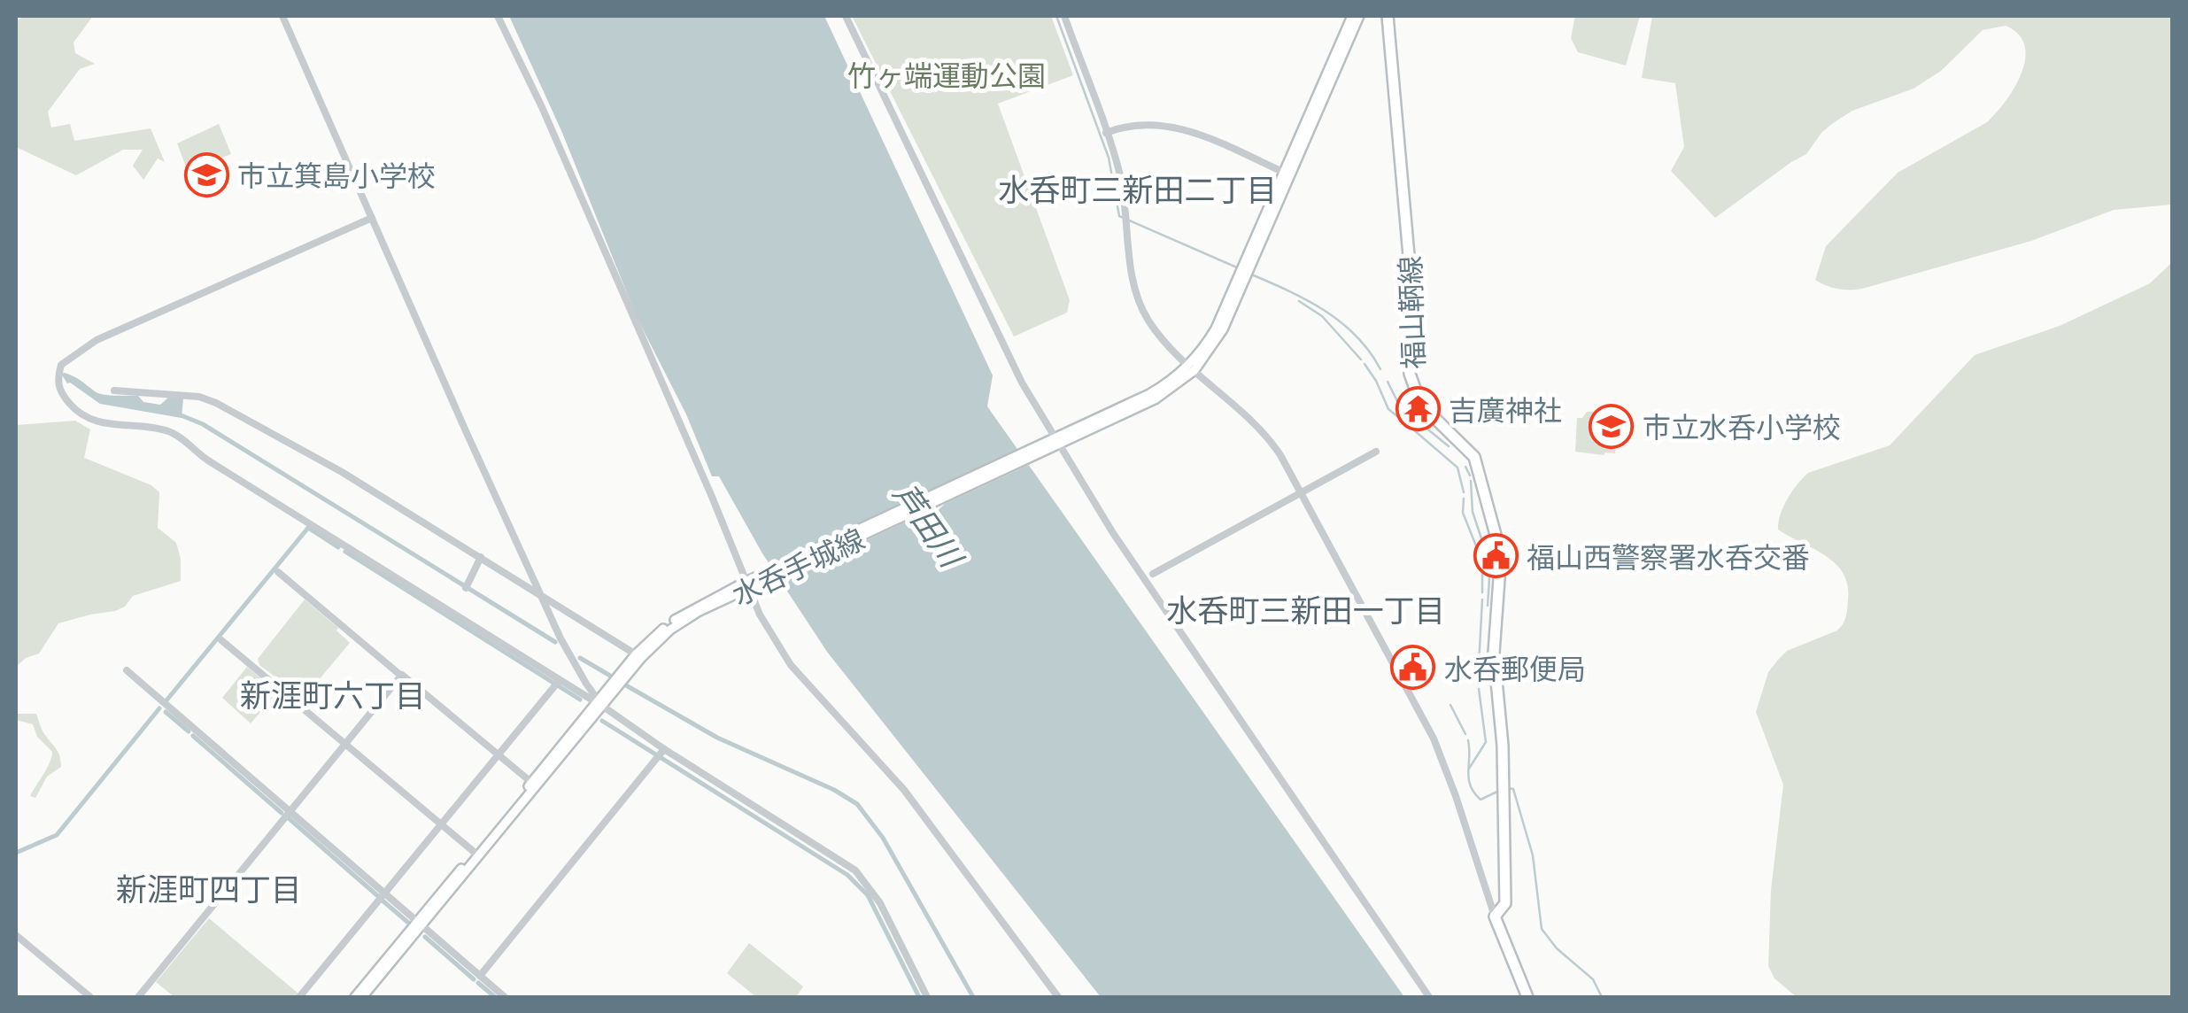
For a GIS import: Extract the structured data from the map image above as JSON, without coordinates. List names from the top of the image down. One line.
{"streets":{"main road":["福山鞆線","水呑手城線"]},"districts":["水呑町三新田二丁目","水呑町三新田一丁目","新涯町六丁目","新涯町四丁目"],"water":["芦田川"],"parks":["竹ヶ端運動公園"],"places":{"school or university":["市立箕島小学校","市立水呑小学校"],"temple":["吉廣神社"],"public building":["福山西警察署水呑交番","水呑郵便局"]}}
